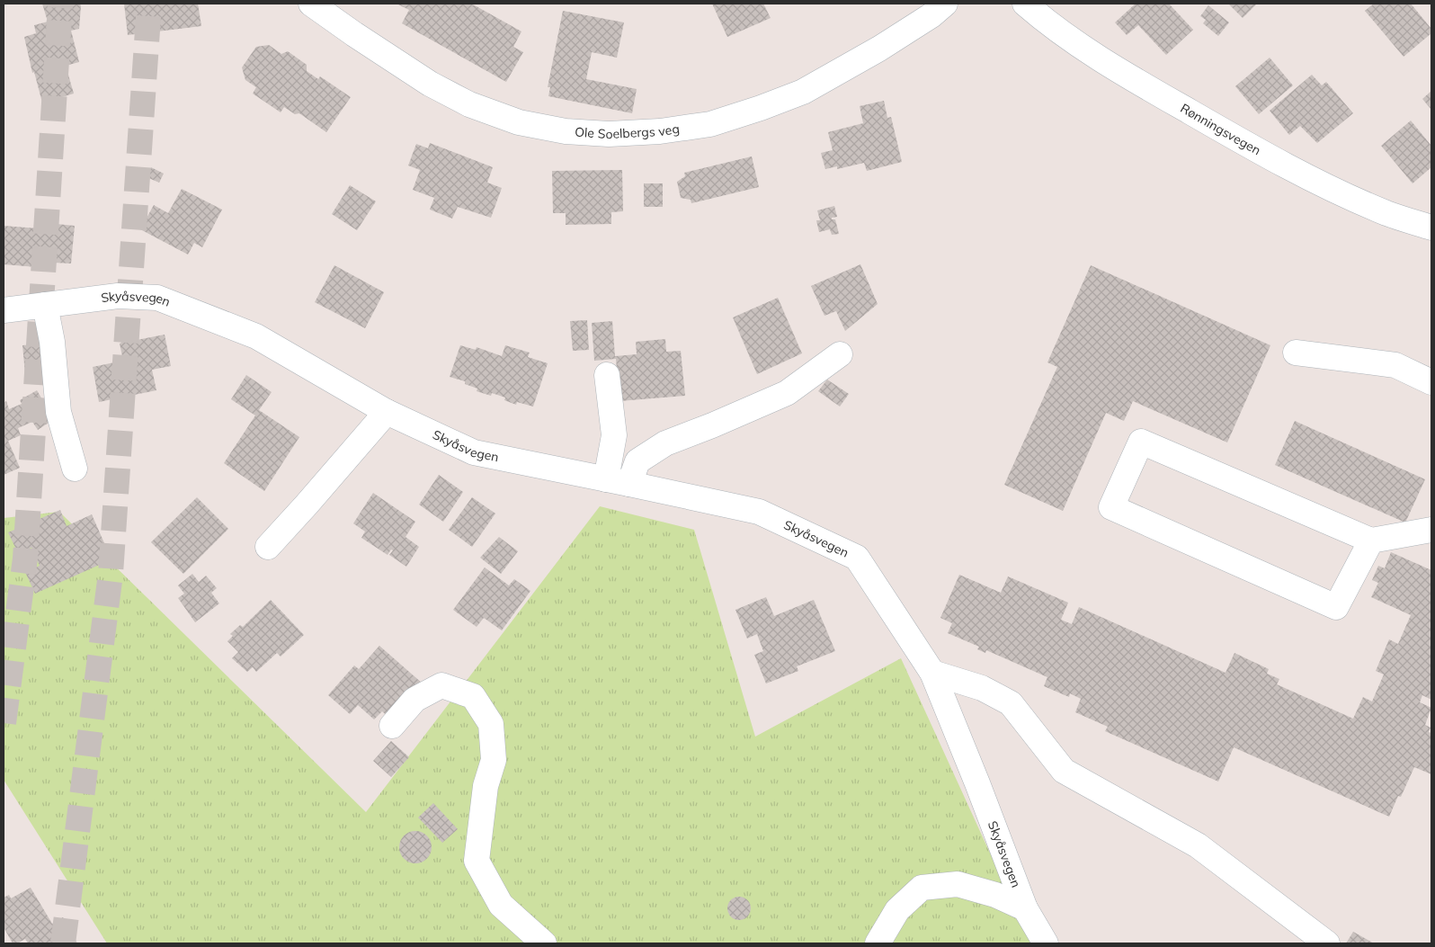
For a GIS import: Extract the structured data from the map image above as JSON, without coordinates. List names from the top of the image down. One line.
{"streets":{"street":["Ole Soelbergs veg","Rønningsvegen","Skyåsvegen"]}}
